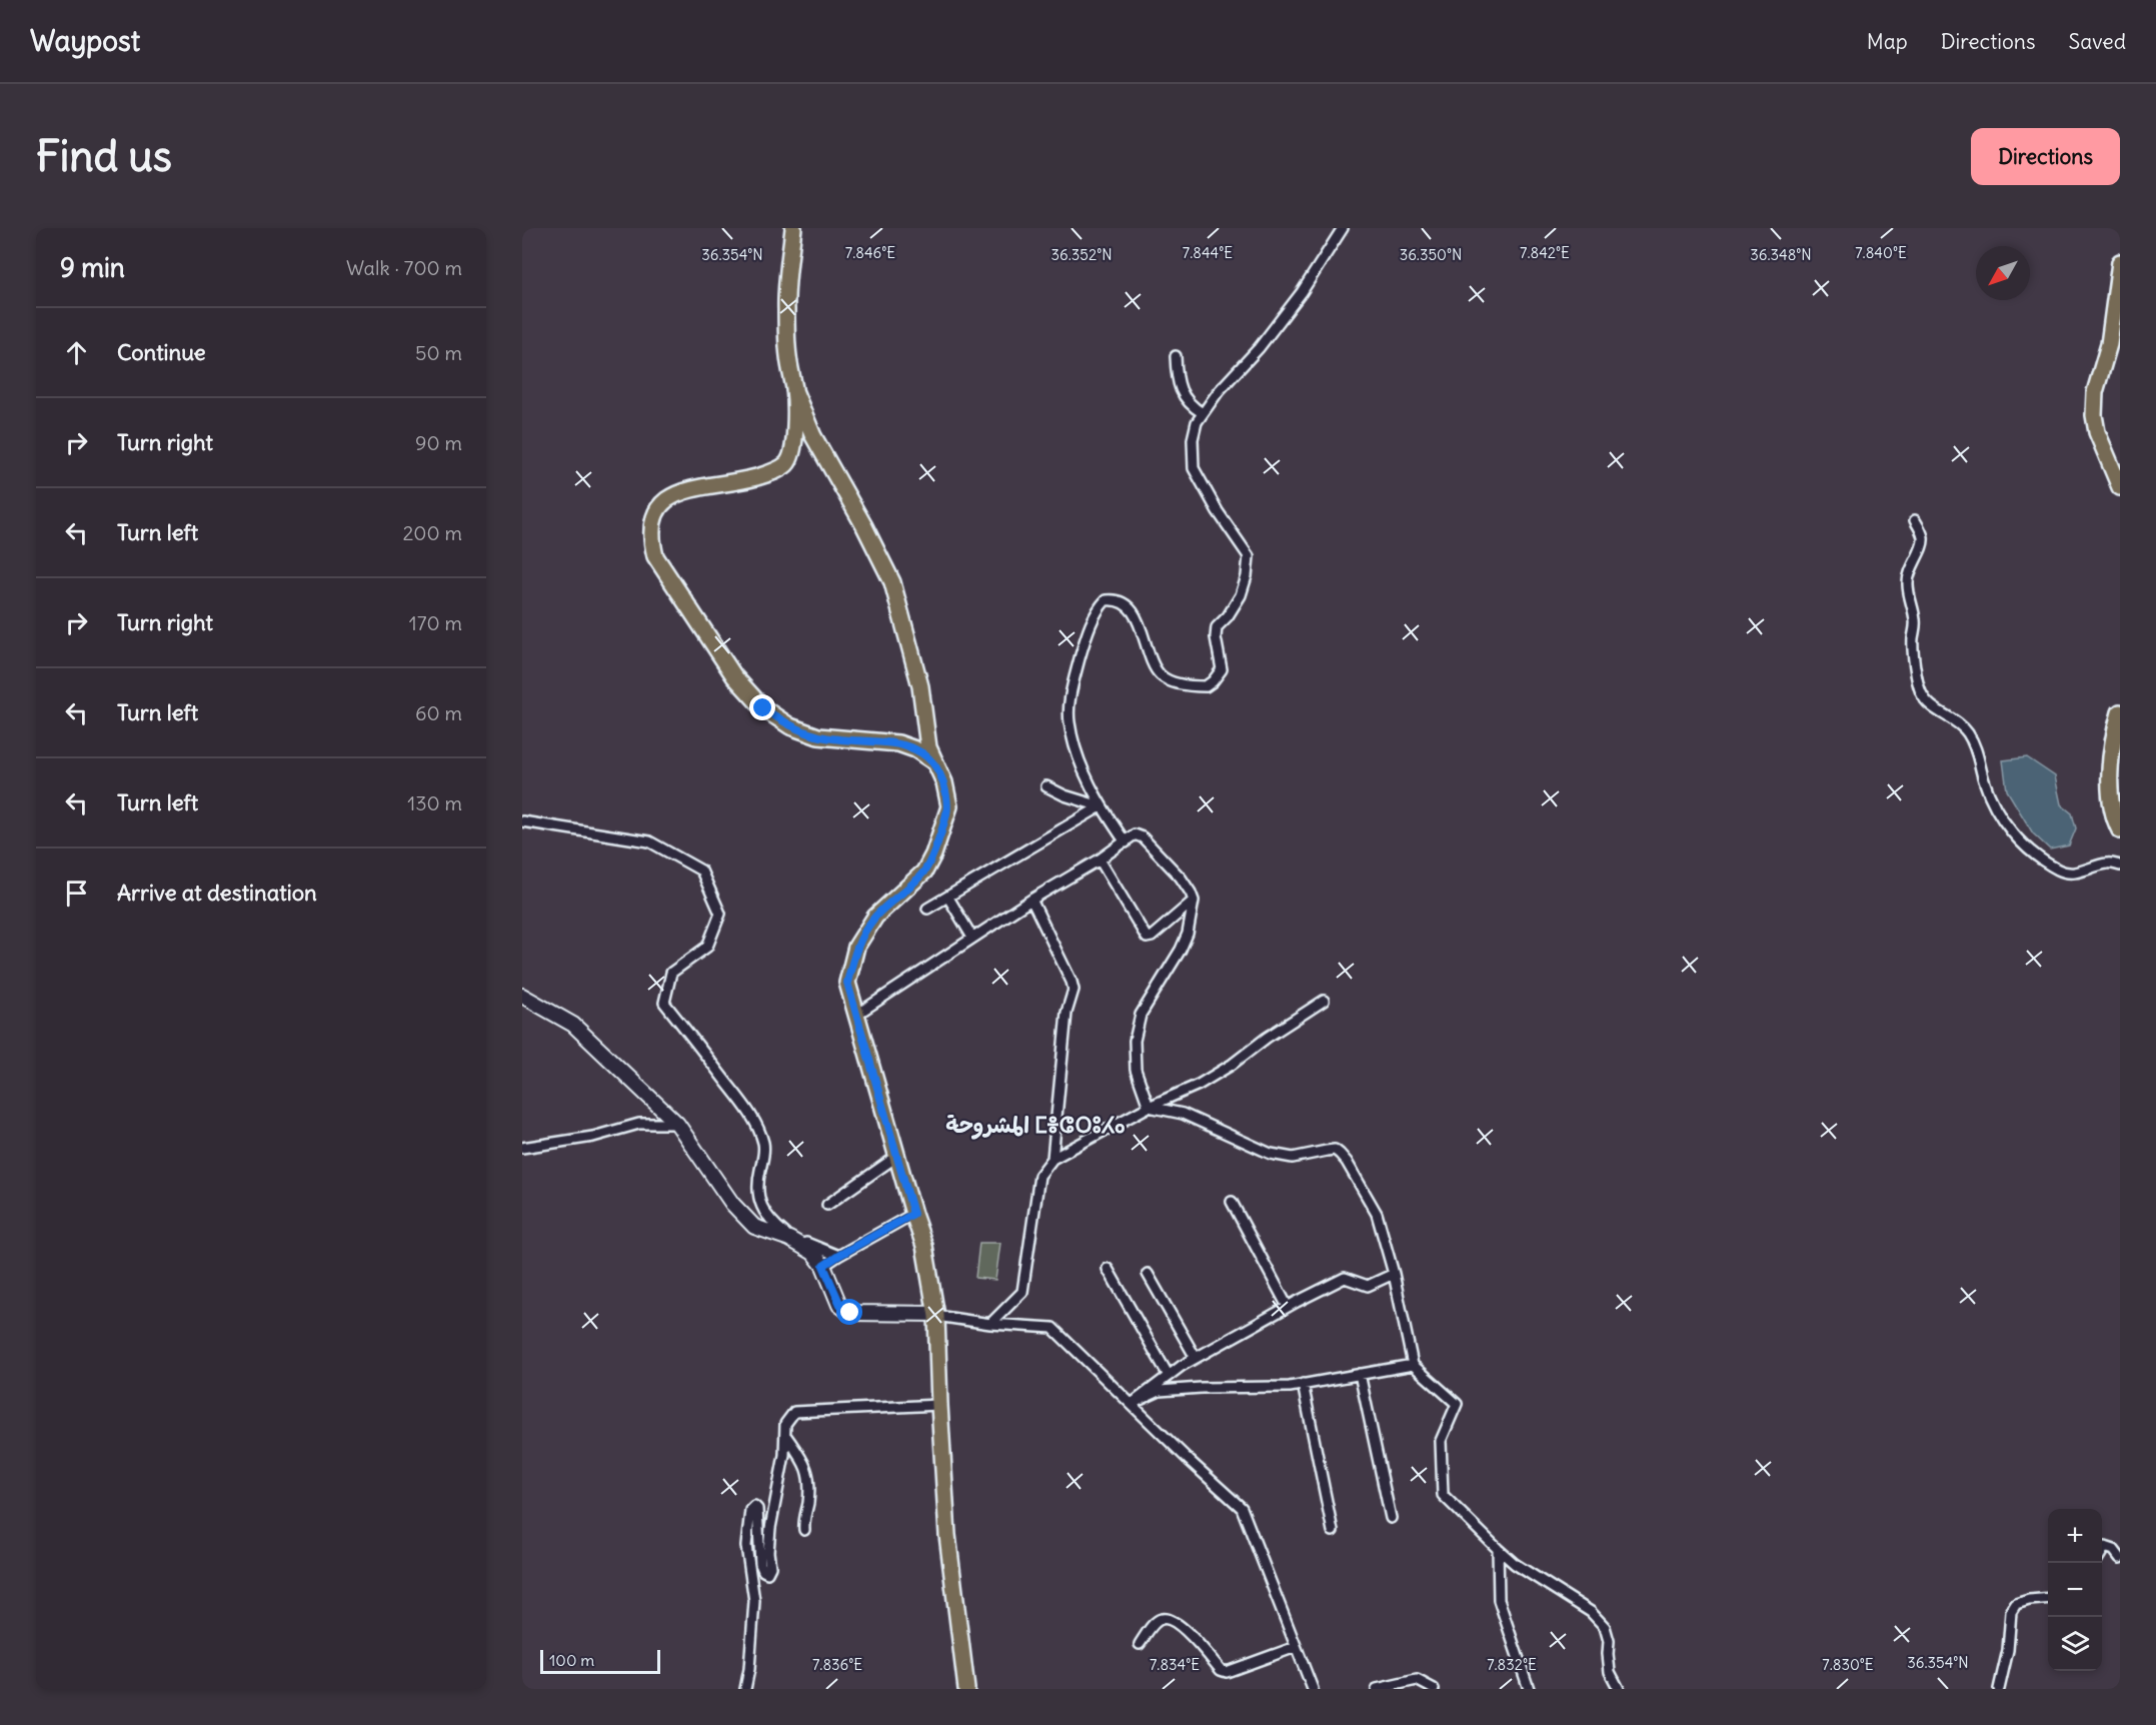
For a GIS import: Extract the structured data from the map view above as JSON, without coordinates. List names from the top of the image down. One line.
{"districts":["المشروحة ⵎⴻⵛⵔⵓⵃⴰ"],"scale_bar":"100 m","north":"bottom left","page":{"header":"Waypost","nav":["Map","Directions","Saved"],"buttons":"Directions","title":"Find us","heading":["9 min","Walk · 700 m"],"list":[["Continue","50 m"],["Turn right","90 m"],["Turn left","200 m"],["Turn right","170 m"],["Turn left","60 m"],["Turn left","130 m"],"Arrive at destination"],"map_buttons":["+","−"],"scale":"100 m"},"coordinates":["7.846°E","7.840°E","7.844°E","7.842°E","36.348°N","36.354°N","36.352°N","36.350°N","7.836°E","7.834°E","7.832°E","7.830°E"]}
